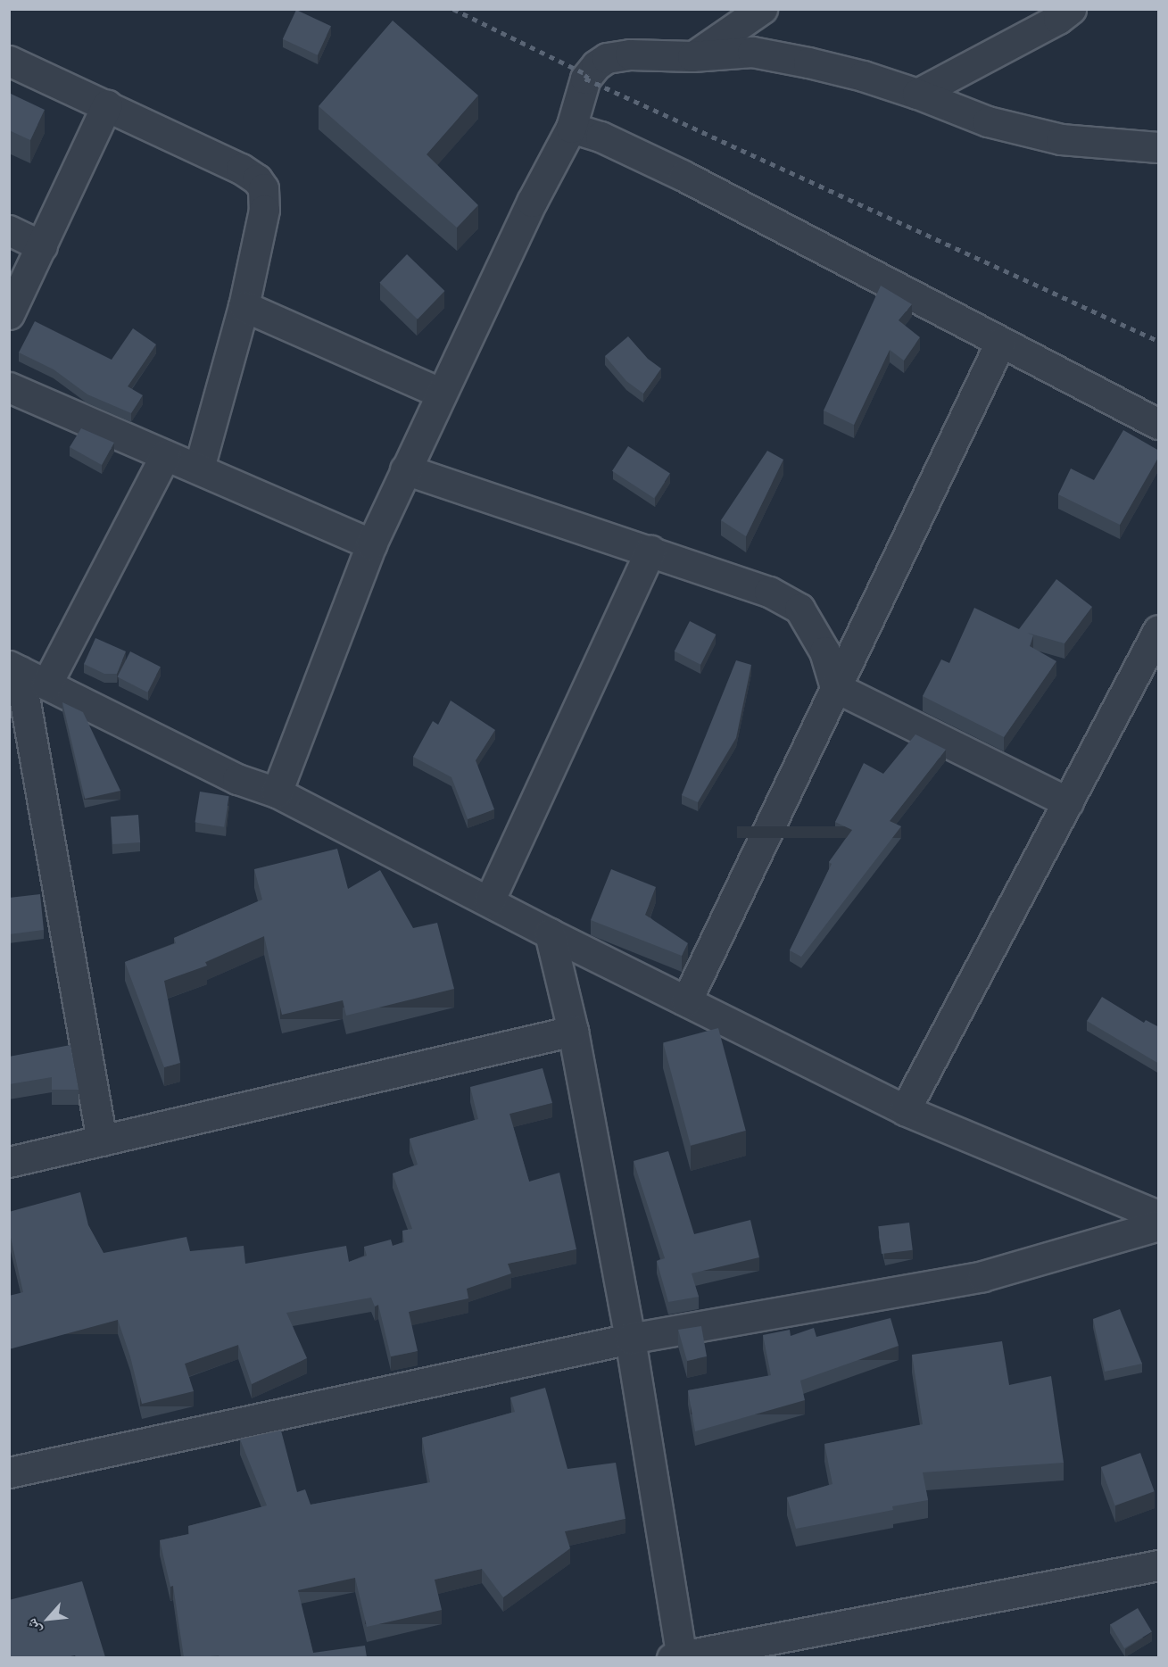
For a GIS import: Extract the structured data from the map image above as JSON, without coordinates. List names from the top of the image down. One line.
{"north":"bottom left"}
